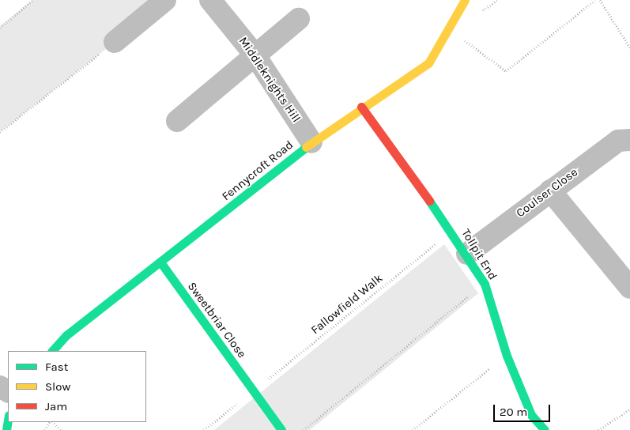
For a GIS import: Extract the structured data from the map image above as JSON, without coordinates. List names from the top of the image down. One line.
{"streets":{"street":["Middleknights Hill","Fennycroft Road","Coulser Close","Tollpit End","Sweetbriar Close"],"path":["Fallowfield Walk"]},"crossings":[["Middleknights Hill","Fennycroft Road"],["Fennycroft Road","Tollpit End"],["Fennycroft Road","Sweetbriar Close"],["Coulser Close","Tollpit End"],["Tollpit End","Fallowfield Walk"],["Fallowfield Walk","Sweetbriar Close"]],"legend":["Fast","Slow","Jam"],"scale_bar":"20 m"}
